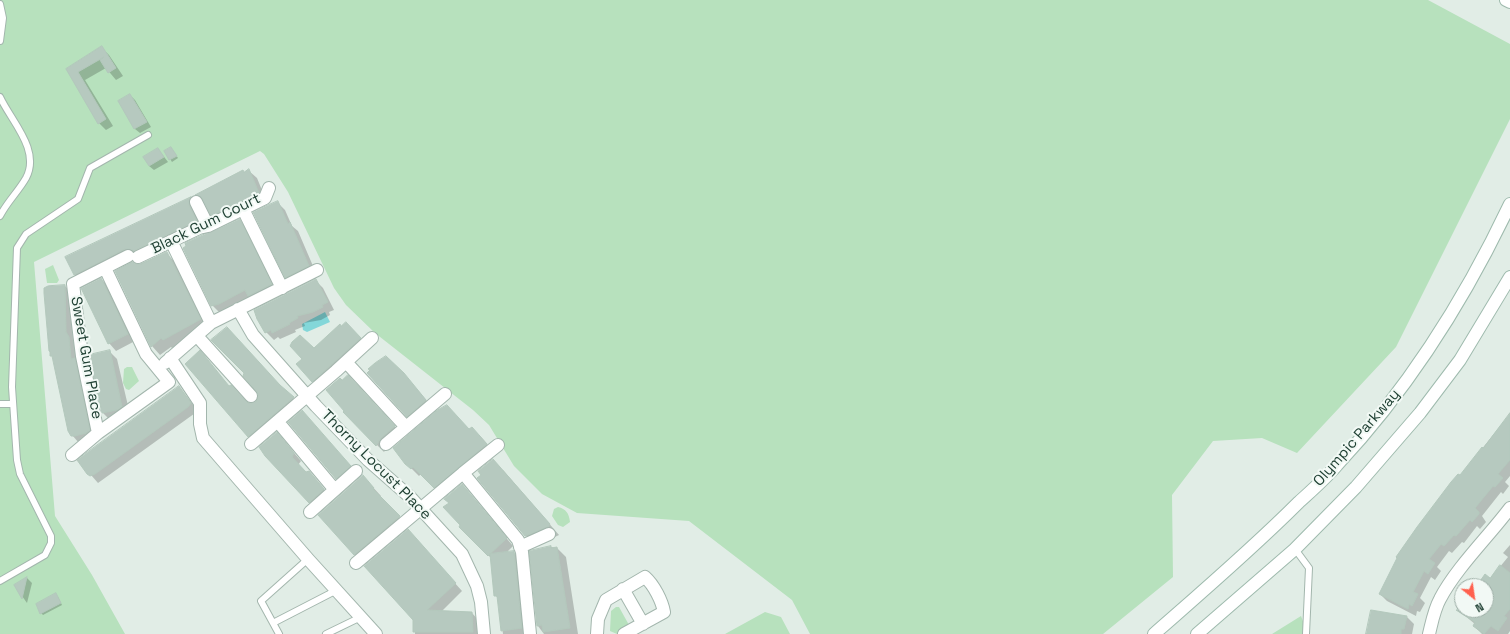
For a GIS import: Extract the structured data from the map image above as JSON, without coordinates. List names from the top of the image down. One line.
{"streets":{"street":["Black Gum Court","Sweet Gum Place","Olympic Parkway","Thorny Locust Place"]},"crossings":[["Black Gum Court","Sweet Gum Place"]],"north":"bottom right"}
